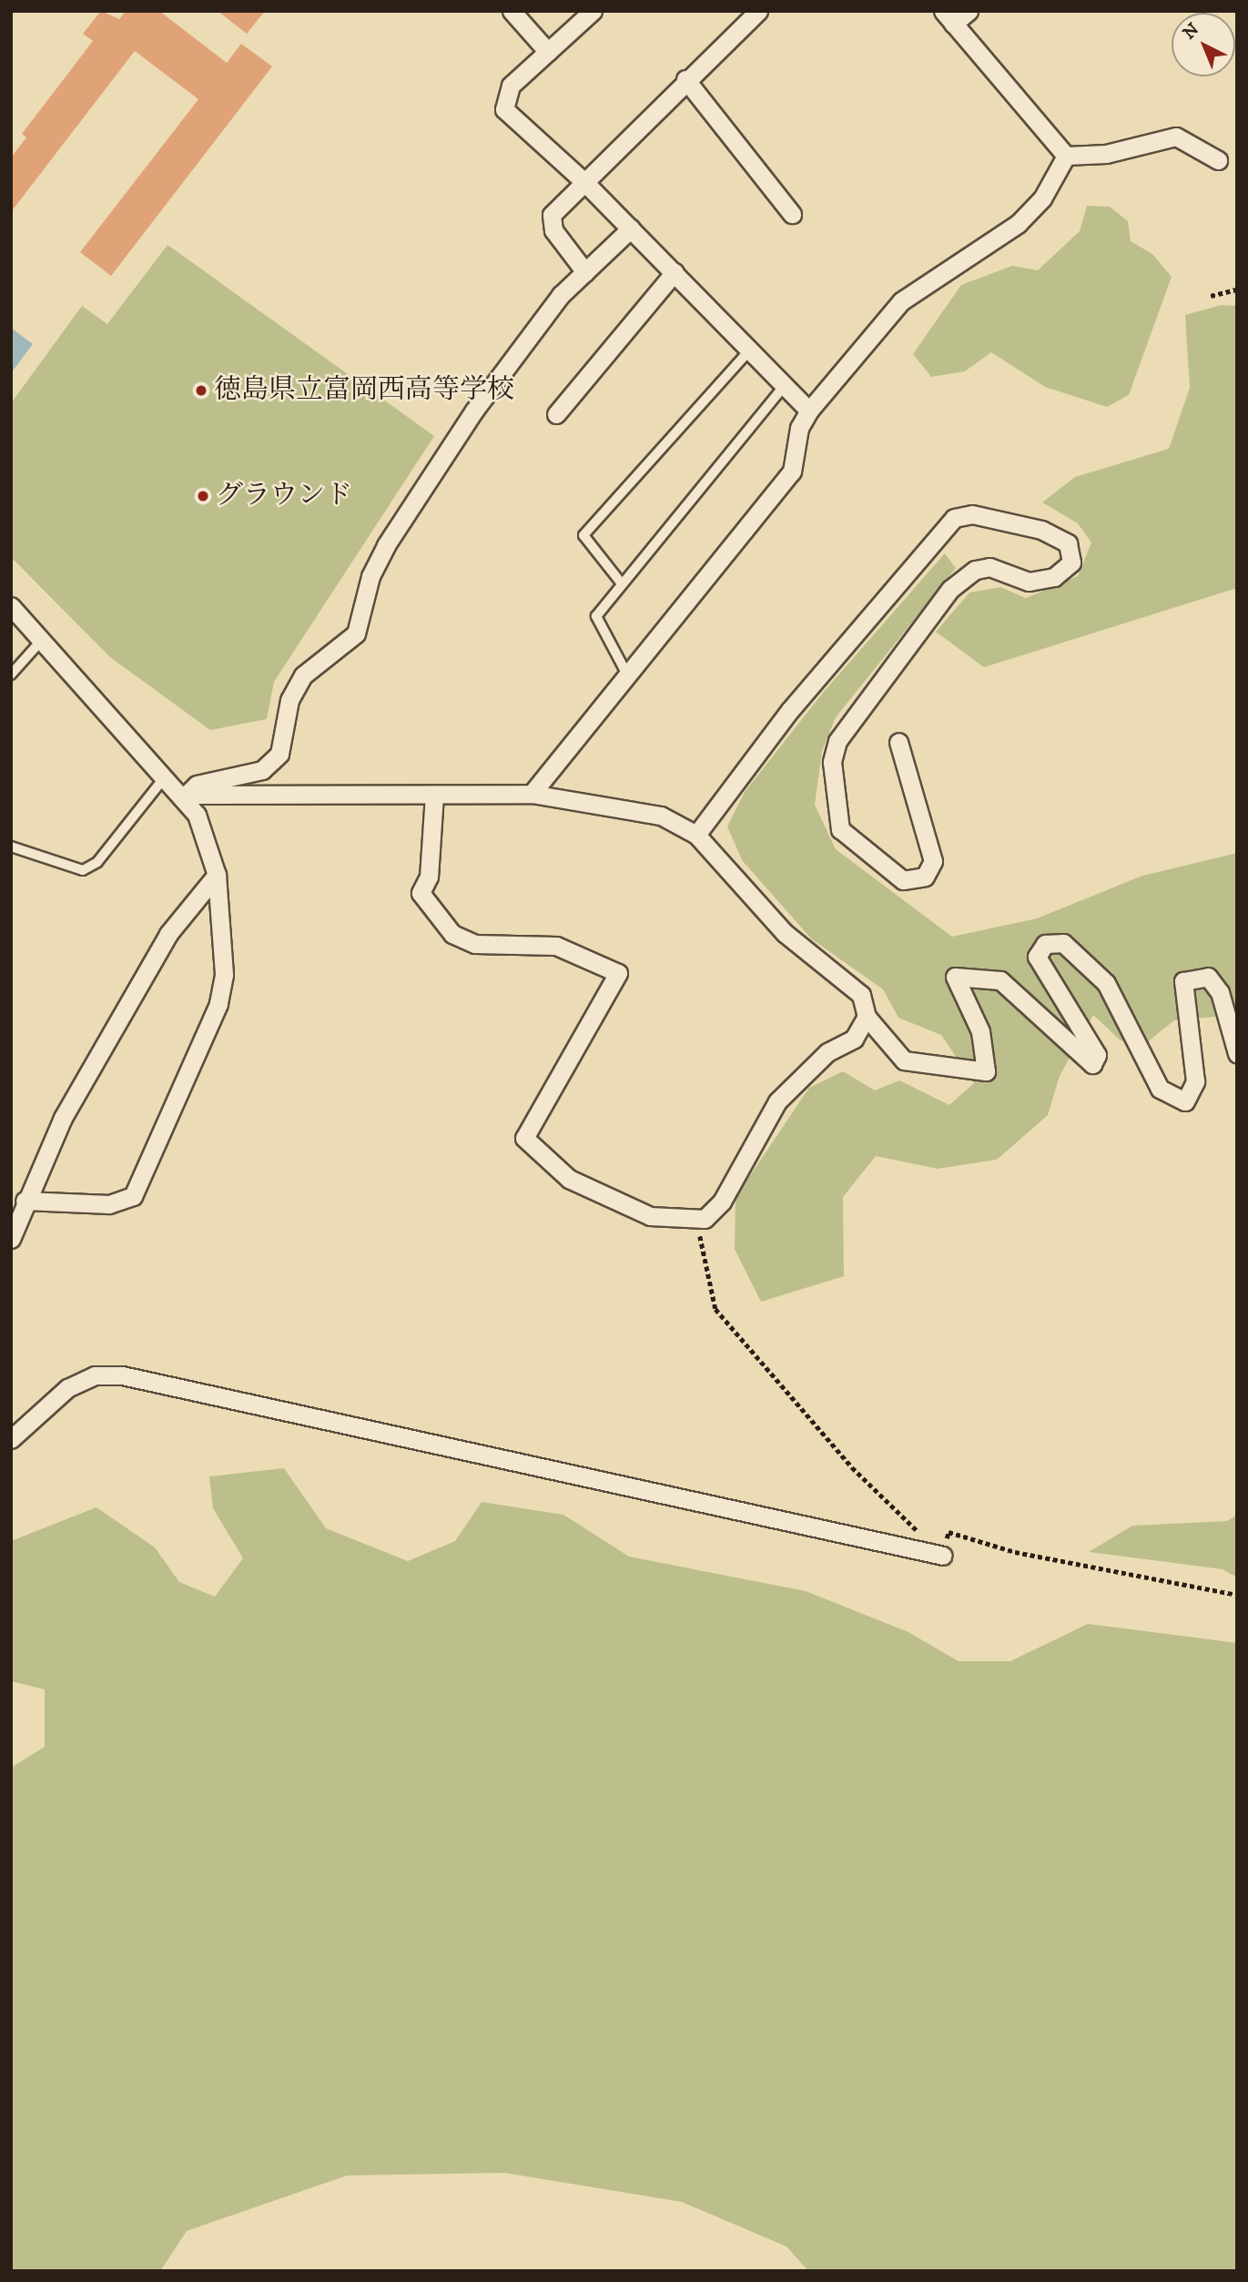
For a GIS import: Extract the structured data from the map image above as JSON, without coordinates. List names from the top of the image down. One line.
{"places":["徳島県立富岡西高等学校","グラウンド"],"north":"top left"}
